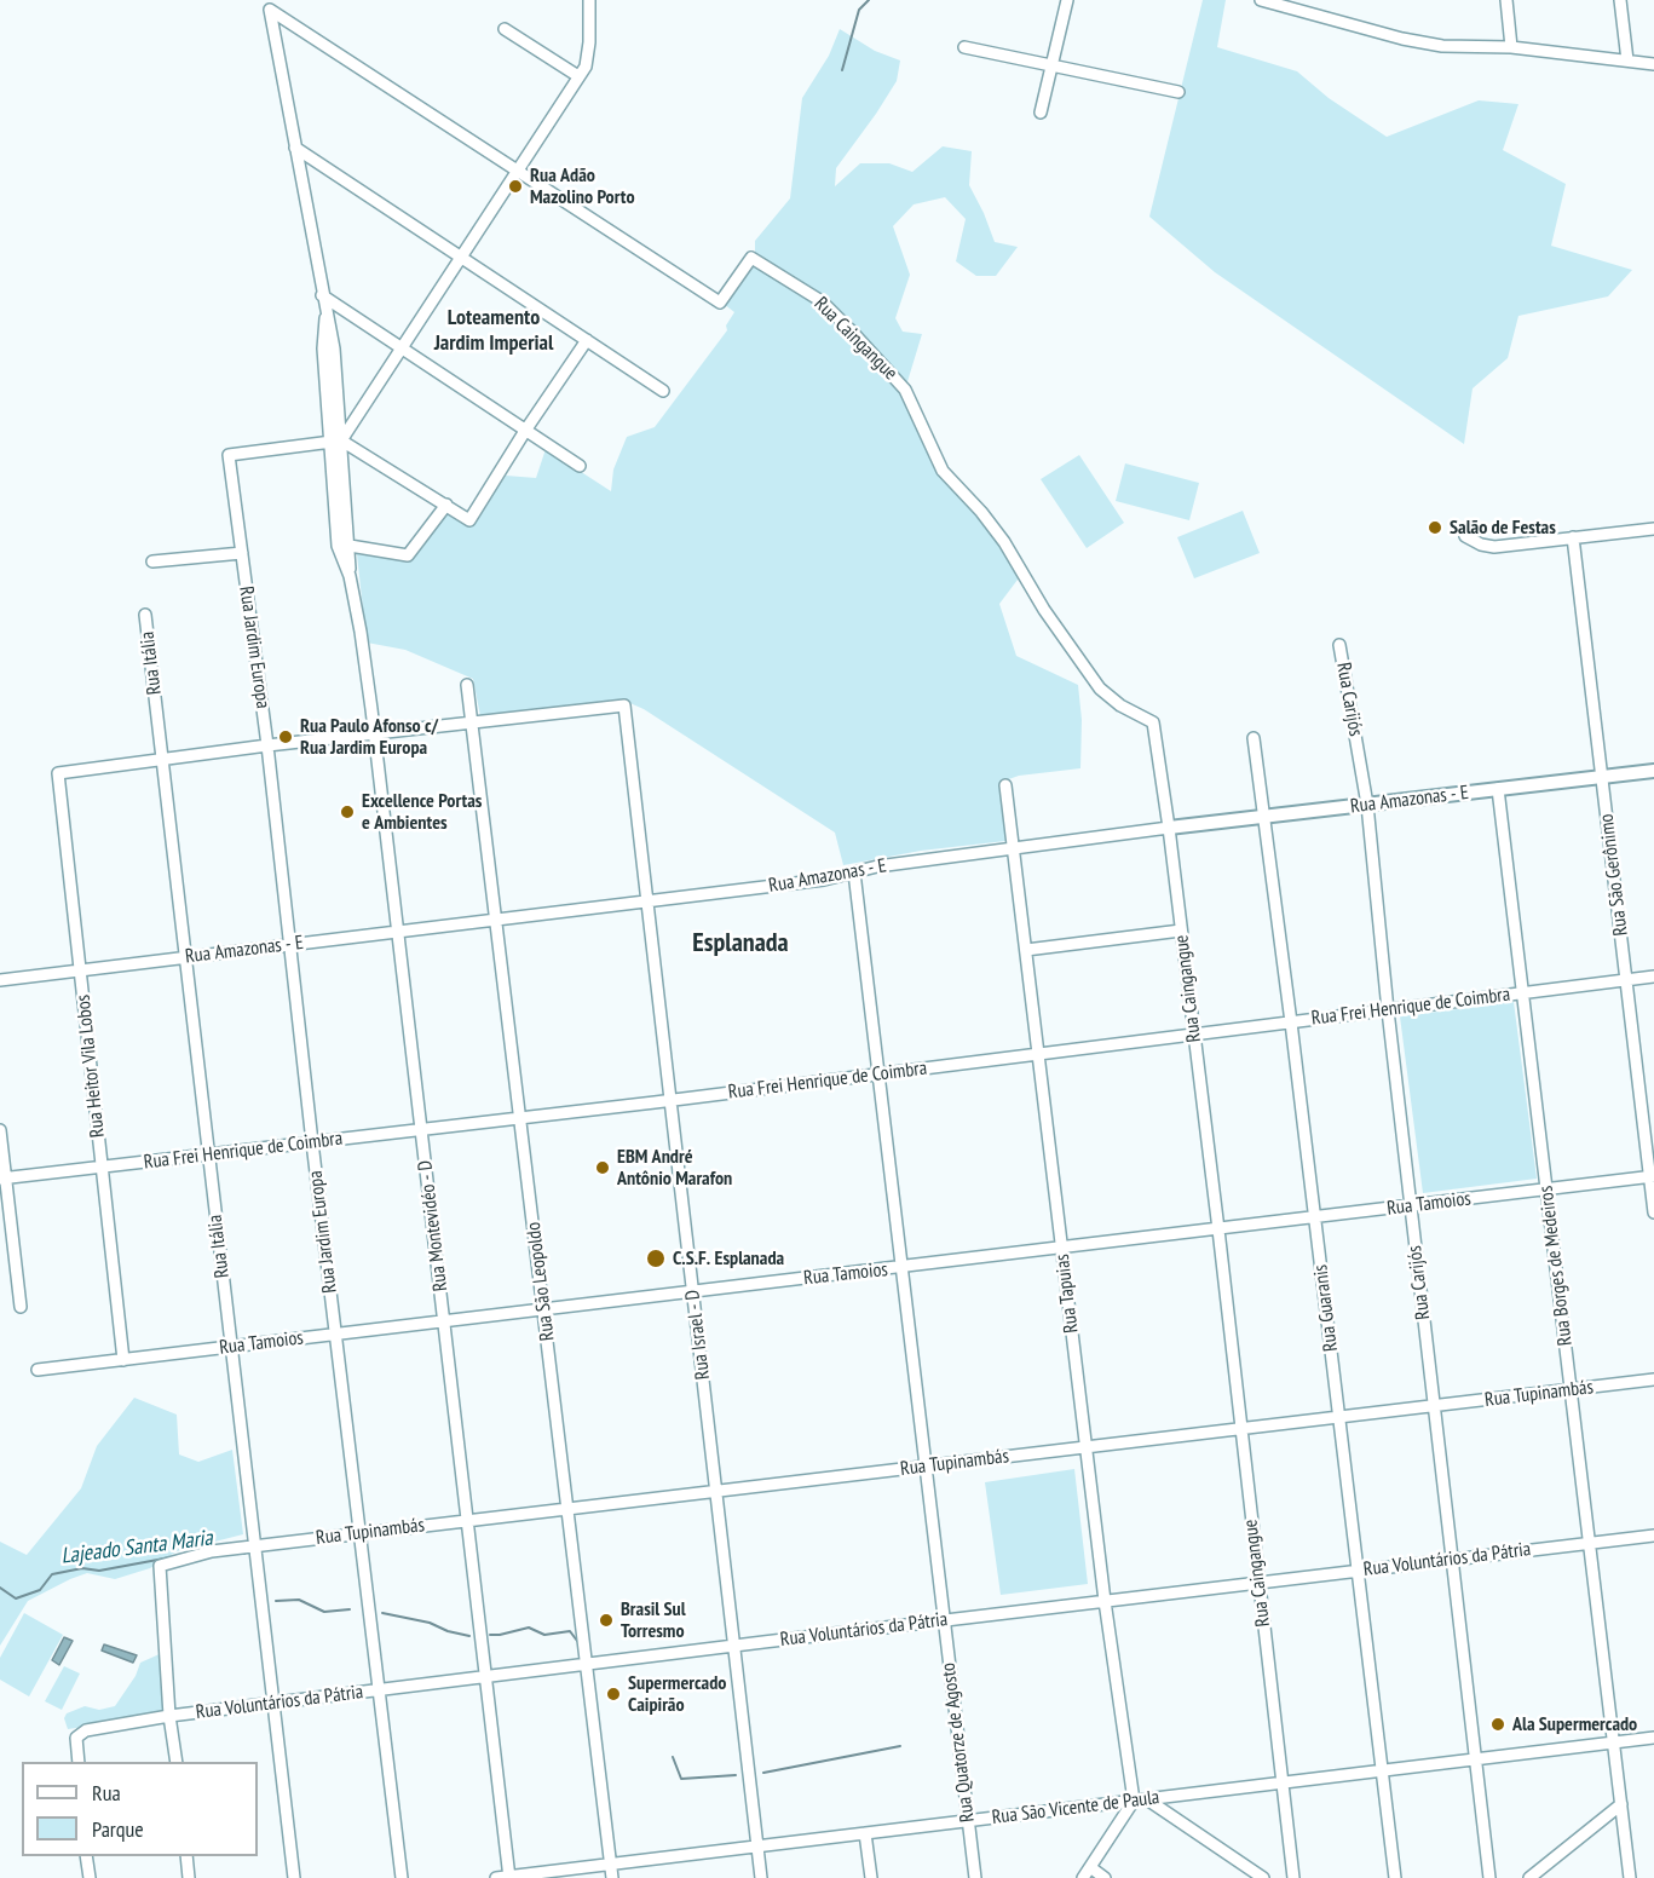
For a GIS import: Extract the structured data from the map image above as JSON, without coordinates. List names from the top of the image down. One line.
{"streets":{"street":["Rua Caingangue","Rua Jardim Europa","Rua Itália","Rua Carijós","Rua Amazonas - E","Rua São Gerônimo","Rua Frei Henrique de Coimbra","Rua Heitor Vila Lobos","Rua Tamoios","Rua Montevidéo - D","Rua Borges de Medeiros","Rua São Leopoldo","Rua Tapuias","Rua Guaranis","Rua Israel - D","Rua Tupinambás","Rua Voluntários da Pátria","Rua Quatorze de Agosto","Rua São Vicente de Paula"]},"crossings":[["Rua Caingangue","Rua Amazonas - E"],["Rua Caingangue","Rua Frei Henrique de Coimbra"],["Rua Caingangue","Rua Tamoios"],["Rua Caingangue","Rua Montevidéo - D"],["Rua Caingangue","Rua Tupinambás"],["Rua Caingangue","Rua Voluntários da Pátria"],["Rua Caingangue","Rua São Vicente de Paula"],["Rua Jardim Europa","Rua Amazonas - E"],["Rua Jardim Europa","Rua Frei Henrique de Coimbra"],["Rua Jardim Europa","Rua Tamoios"],["Rua Jardim Europa","Rua Montevidéo - D"],["Rua Jardim Europa","Rua Tupinambás"],["Rua Jardim Europa","Rua Voluntários da Pátria"],["Rua Itália","Rua Amazonas - E"],["Rua Itália","Rua Frei Henrique de Coimbra"],["Rua Itália","Rua Heitor Vila Lobos"],["Rua Itália","Rua Tamoios"],["Rua Itália","Rua Tupinambás"],["Rua Itália","Rua Voluntários da Pátria"],["Rua Carijós","Rua Amazonas - E"],["Rua Carijós","Rua Frei Henrique de Coimbra"],["Rua Carijós","Rua Tamoios"],["Rua Carijós","Rua Tupinambás"],["Rua Carijós","Rua Voluntários da Pátria"],["Rua Carijós","Rua São Vicente de Paula"],["Rua Amazonas - E","Rua São Gerônimo"],["Rua Amazonas - E","Rua Heitor Vila Lobos"],["Rua Amazonas - E","Rua Montevidéo - D"],["Rua Amazonas - E","Rua Borges de Medeiros"],["Rua Amazonas - E","Rua São Leopoldo"],["Rua Amazonas - E","Rua Tapuias"],["Rua Amazonas - E","Rua Guaranis"],["Rua Amazonas - E","Rua Israel - D"],["Rua Amazonas - E","Rua Quatorze de Agosto"],["Rua São Gerônimo","Rua Frei Henrique de Coimbra"],["Rua São Gerônimo","Rua Tamoios"],["Rua Frei Henrique de Coimbra","Rua Heitor Vila Lobos"],["Rua Frei Henrique de Coimbra","Rua Montevidéo - D"],["Rua Frei Henrique de Coimbra","Rua Borges de Medeiros"],["Rua Frei Henrique de Coimbra","Rua São Leopoldo"],["Rua Frei Henrique de Coimbra","Rua Tapuias"],["Rua Frei Henrique de Coimbra","Rua Guaranis"],["Rua Frei Henrique de Coimbra","Rua Israel - D"],["Rua Frei Henrique de Coimbra","Rua Quatorze de Agosto"],["Rua Heitor Vila Lobos","Rua Tamoios"],["Rua Tamoios","Rua Montevidéo - D"],["Rua Tamoios","Rua Borges de Medeiros"],["Rua Tamoios","Rua São Leopoldo"],["Rua Tamoios","Rua Tapuias"],["Rua Tamoios","Rua Guaranis"],["Rua Tamoios","Rua Israel - D"],["Rua Tamoios","Rua Quatorze de Agosto"],["Rua Montevidéo - D","Rua Tupinambás"],["Rua Montevidéo - D","Rua Voluntários da Pátria"],["Rua Montevidéo - D","Rua São Vicente de Paula"],["Rua Borges de Medeiros","Rua Tupinambás"],["Rua Borges de Medeiros","Rua Voluntários da Pátria"],["Rua Borges de Medeiros","Rua São Vicente de Paula"],["Rua São Leopoldo","Rua Israel - D"],["Rua São Leopoldo","Rua Tupinambás"],["Rua São Leopoldo","Rua Voluntários da Pátria"],["Rua São Leopoldo","Rua São Vicente de Paula"],["Rua Tapuias","Rua Tupinambás"],["Rua Tapuias","Rua Voluntários da Pátria"],["Rua Tapuias","Rua São Vicente de Paula"],["Rua Guaranis","Rua Tupinambás"],["Rua Guaranis","Rua Voluntários da Pátria"],["Rua Guaranis","Rua São Vicente de Paula"],["Rua Israel - D","Rua Tupinambás"],["Rua Israel - D","Rua Voluntários da Pátria"],["Rua Israel - D","Rua São Vicente de Paula"],["Rua Tupinambás","Rua Voluntários da Pátria"],["Rua Tupinambás","Rua Quatorze de Agosto"],["Rua Voluntários da Pátria","Rua Quatorze de Agosto"],["Rua Quatorze de Agosto","Rua São Vicente de Paula"]],"districts":["Loteamento Jardim Imperial","Esplanada"],"water":["Lajeado Santa Maria"],"places":["Rua Adão Mazolino Porto","Salão de Festas","Rua Paulo Afonso c/ Rua Jardim Europa","Excellence Portas e Ambientes","EBM André Antônio Marafon","C.S.F. Esplanada","Brasil Sul Torresmo","Supermercado Caipirão","Ala Supermercado"],"legend":["Rua","Parque"]}
